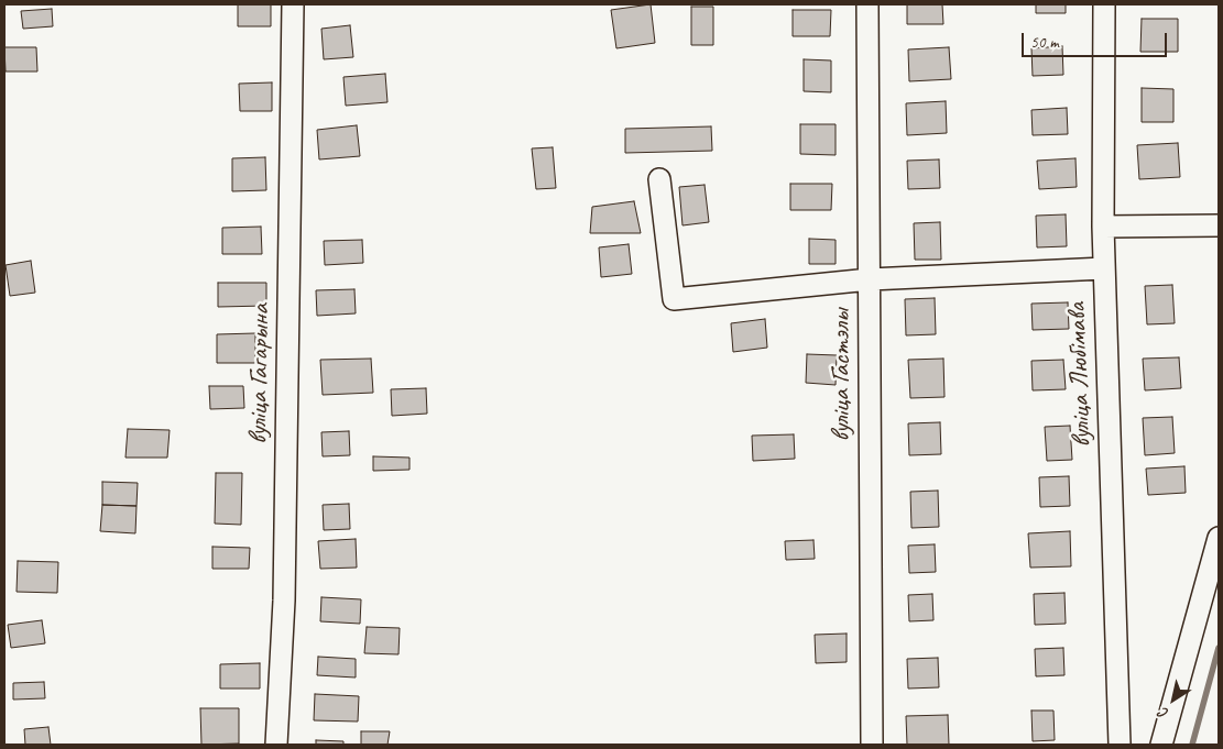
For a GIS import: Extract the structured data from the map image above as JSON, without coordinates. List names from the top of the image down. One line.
{"streets":{"street":["вуліца Гагарына","вуліца Гастэлы","вуліца Любімава"]},"scale_bar":"50 m","north":"bottom left"}
